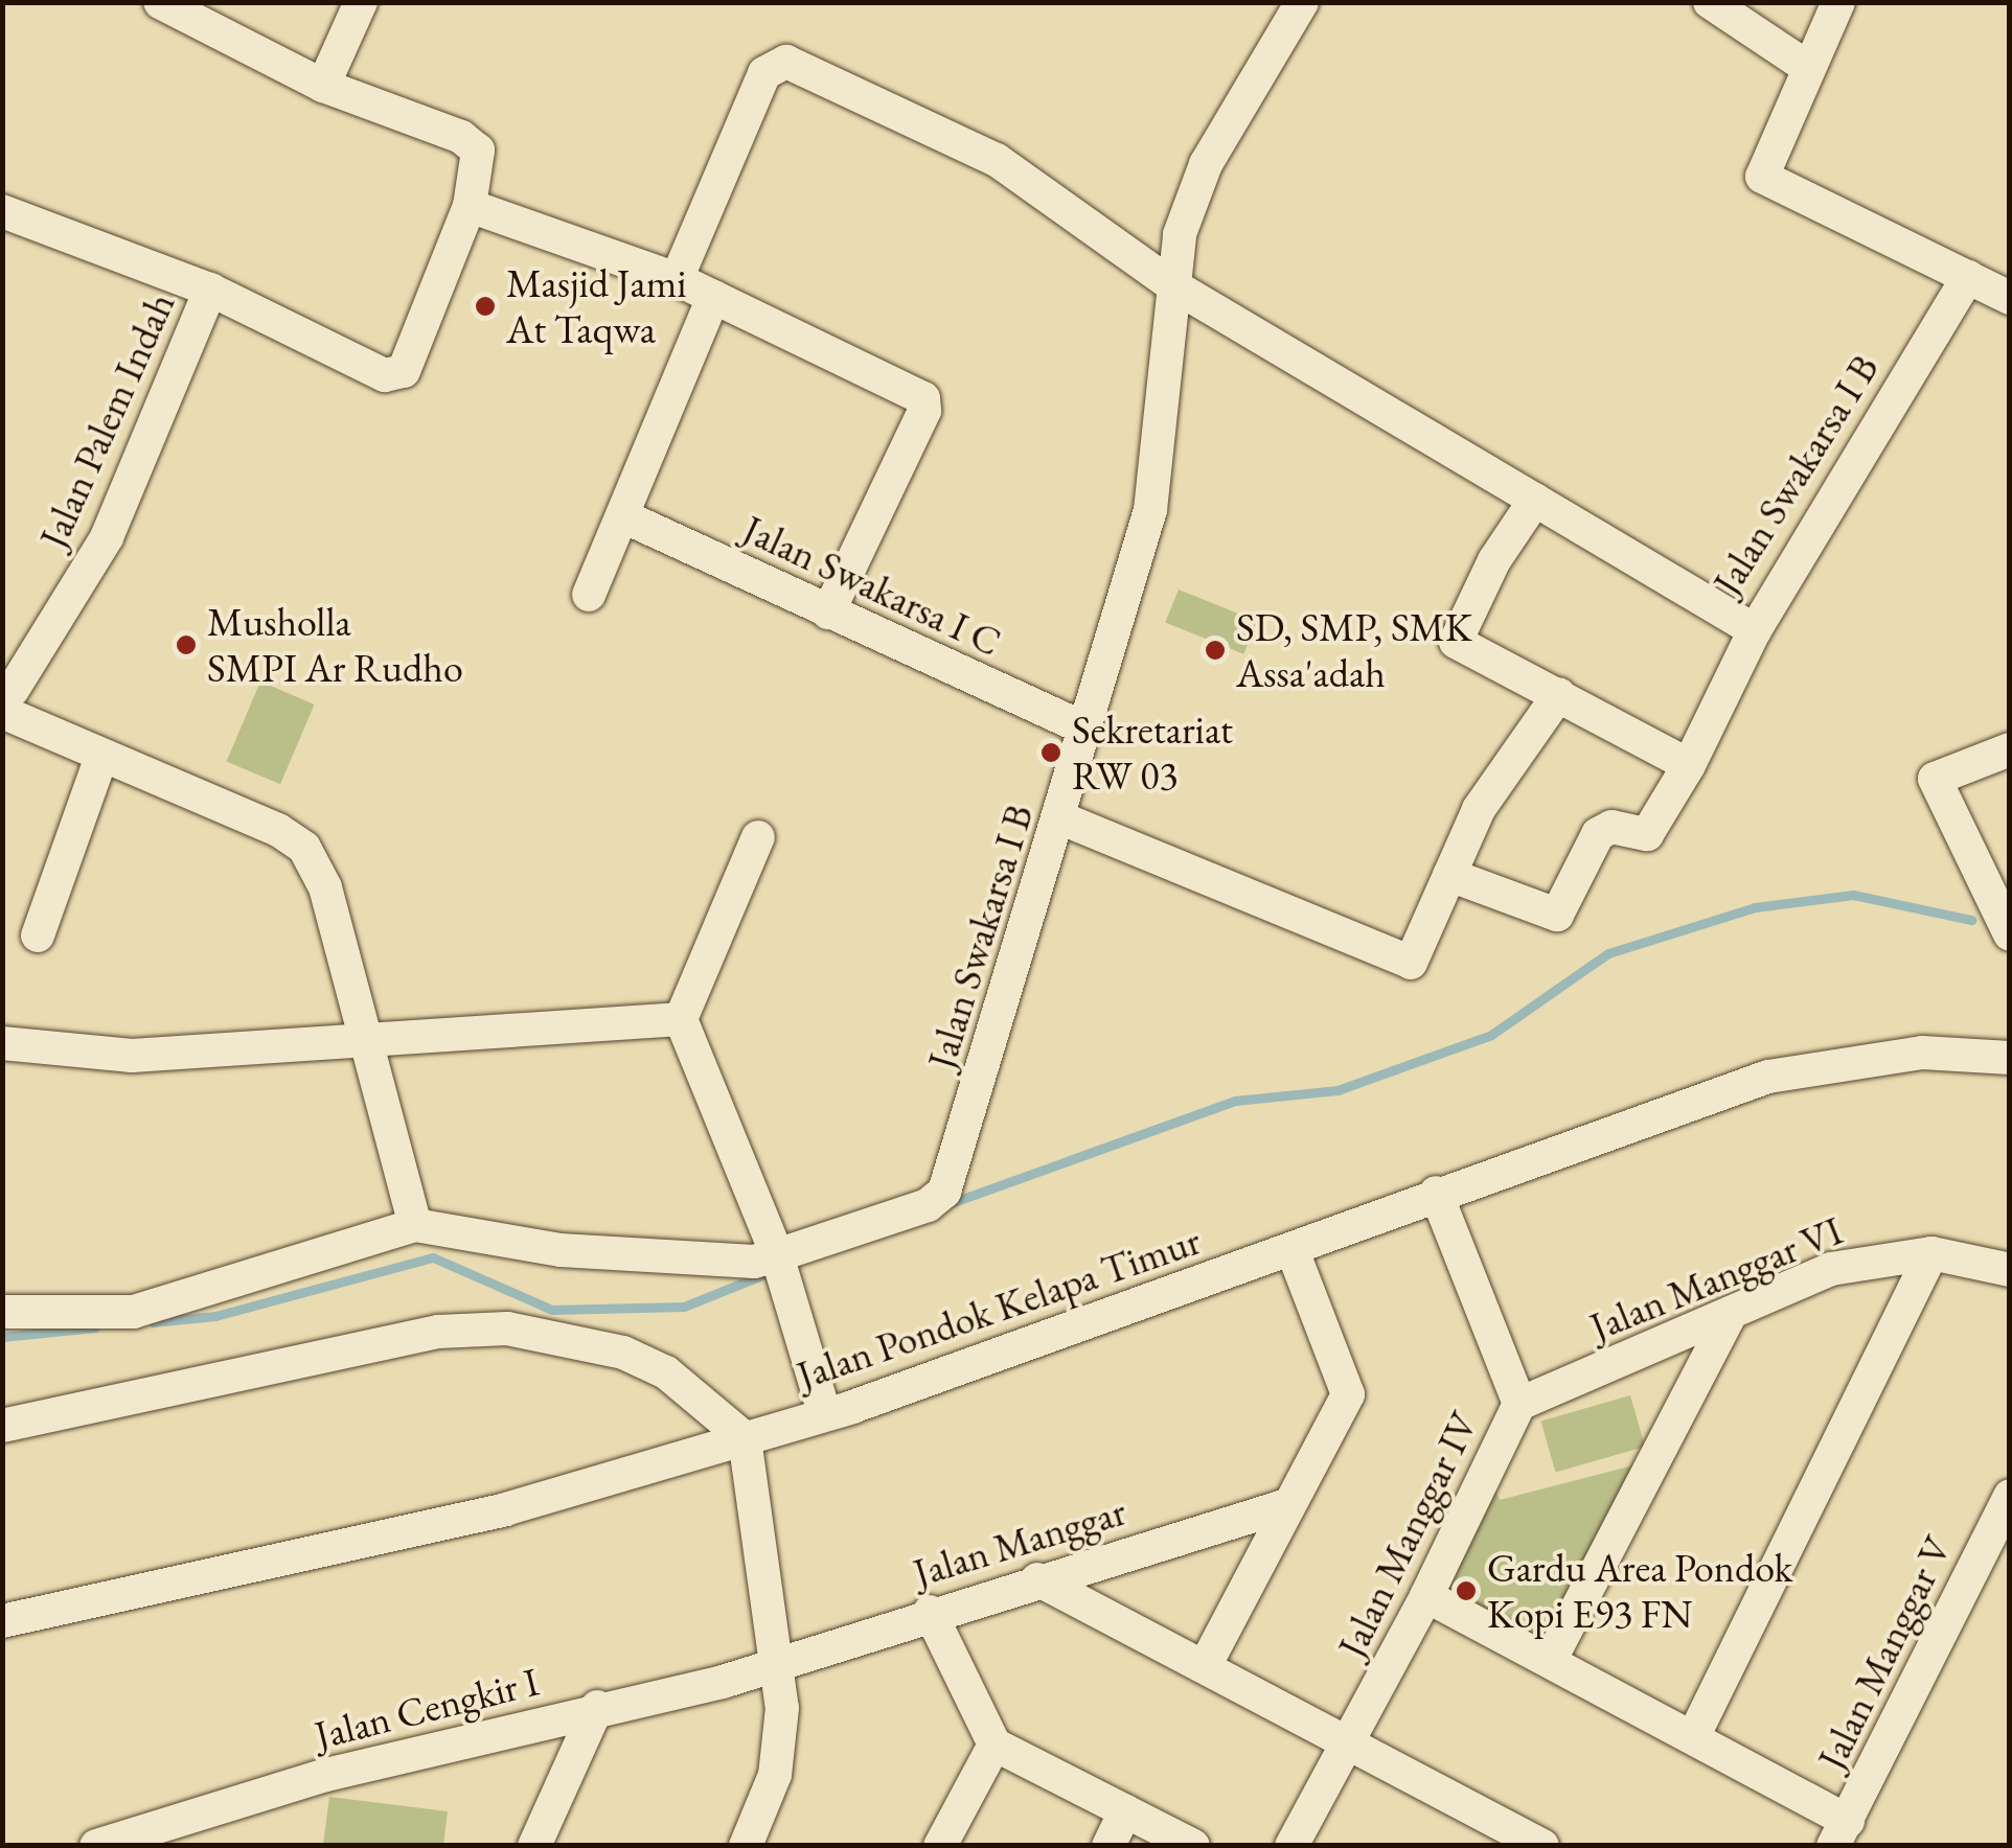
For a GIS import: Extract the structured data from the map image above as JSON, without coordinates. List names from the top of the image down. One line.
{"streets":{"street":["Jalan Palem Indah","Jalan Swakarsa I B","Jalan Swakarsa I C","Jalan Manggar VI","Jalan Pondok Kelapa Timur","Jalan Manggar IV","Jalan Manggar","Jalan Manggar V","Jalan Cengkir I"]},"crossings":[["Jalan Swakarsa I B","Jalan Swakarsa I C"],["Jalan Manggar VI","Jalan Manggar IV"],["Jalan Pondok Kelapa Timur","Jalan Manggar IV"],["Jalan Manggar","Jalan Cengkir I"]],"places":["Masjid Jami At Taqwa","Musholla SMPI Ar Rudho","SD, SMP, SMK Assa'adah","Sekretariat RW 03","Gardu Area Pondok Kopi E93 FN"]}
